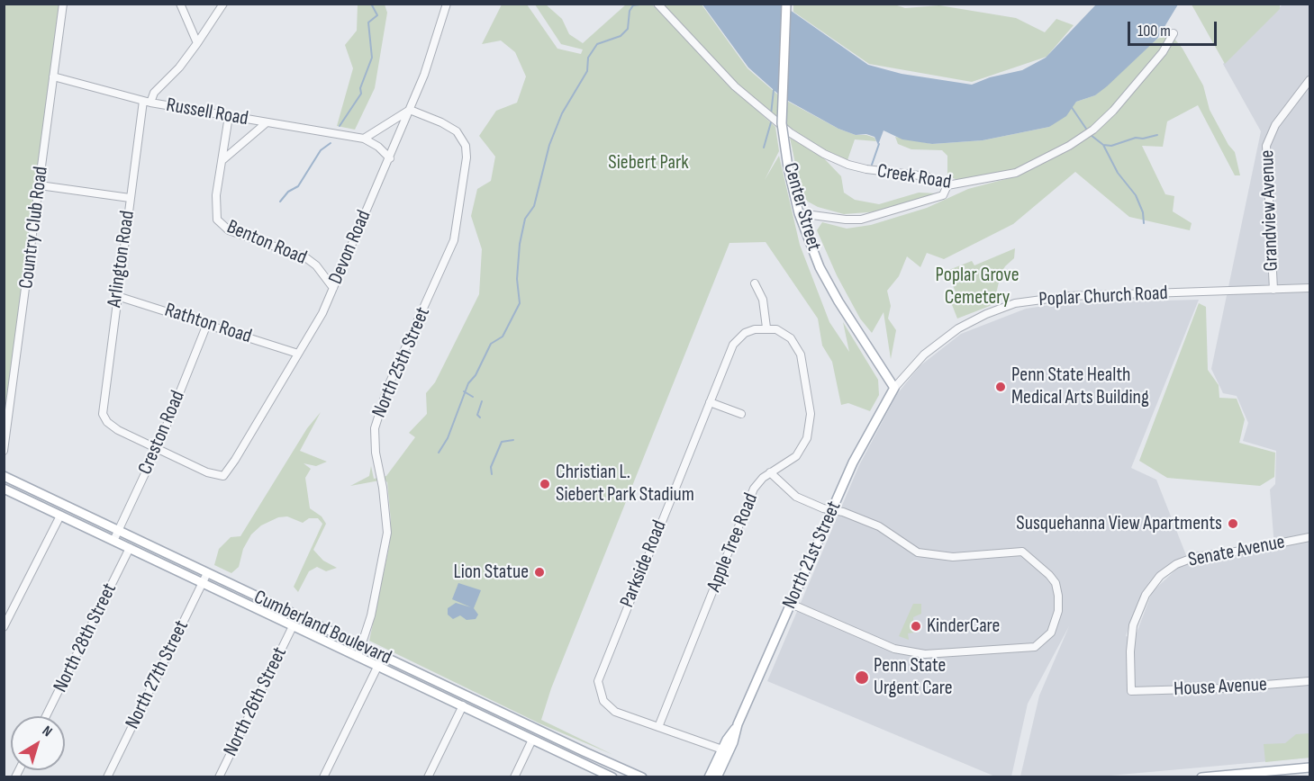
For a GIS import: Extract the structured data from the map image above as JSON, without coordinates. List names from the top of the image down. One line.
{"streets":{"main road":["Center Street","North 21st Street","Cumberland Boulevard"],"street":["Russell Road","Creek Road","Grandview Avenue","Country Club Road","Benton Road","Devon Road","Arlington Road","Poplar Church Road","Rathton Road","North 25th Street","Creston Road","Apple Tree Road","Senate Avenue","Parkside Road","North 28th Street","North 27th Street","House Avenue","North 26th Street"]},"crossings":[["Russell Road","Country Club Road"],["Russell Road","Benton Road"],["Russell Road","Devon Road"],["Russell Road","Arlington Road"],["Center Street","Poplar Church Road"],["Center Street","North 21st Street"],["Grandview Avenue","Poplar Church Road"],["Benton Road","Devon Road"],["Devon Road","Arlington Road"],["Devon Road","Rathton Road"],["Devon Road","North 25th Street"],["Devon Road","Creston Road"],["Arlington Road","Rathton Road"],["Arlington Road","Creston Road"],["Poplar Church Road","North 21st Street"],["Rathton Road","Creston Road"],["North 25th Street","Cumberland Boulevard"],["Creston Road","Cumberland Boulevard"],["Apple Tree Road","Parkside Road"],["Senate Avenue","House Avenue"],["North 21st Street","Parkside Road"],["Cumberland Boulevard","North 28th Street"],["Cumberland Boulevard","North 27th Street"],["Cumberland Boulevard","North 26th Street"]],"parks":["Siebert Park","Poplar Grove Cemetery"],"places":["Penn State Health Medical Arts Building","Christian L. Siebert Park Stadium","Susquehanna View Apartments","Lion Statue","KinderCare","Penn State Urgent Care"],"scale_bar":"100 m","north":"top right"}
